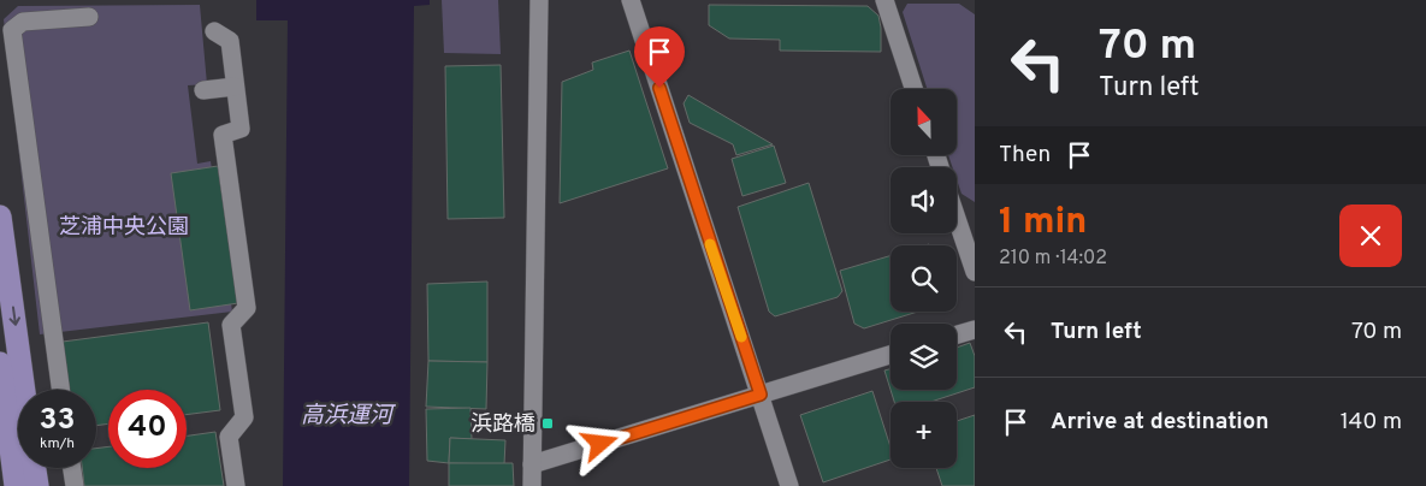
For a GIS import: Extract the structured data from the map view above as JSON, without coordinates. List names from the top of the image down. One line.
{"water":["高浜運河"],"parks":["芝浦中央公園"],"places":{"transit":["浜路橋"]},"north":"top","page":{"turn":["70 m","Turn left"],"map_buttons":"+","then":"Then","heading":["1 min","210 m · 14:02"],"list":[{"name":"Turn left","value":"70 m"},{"name":"Arrive at destination","value":"140 m"}],"speed":"33 km/h","limit":"40"}}
